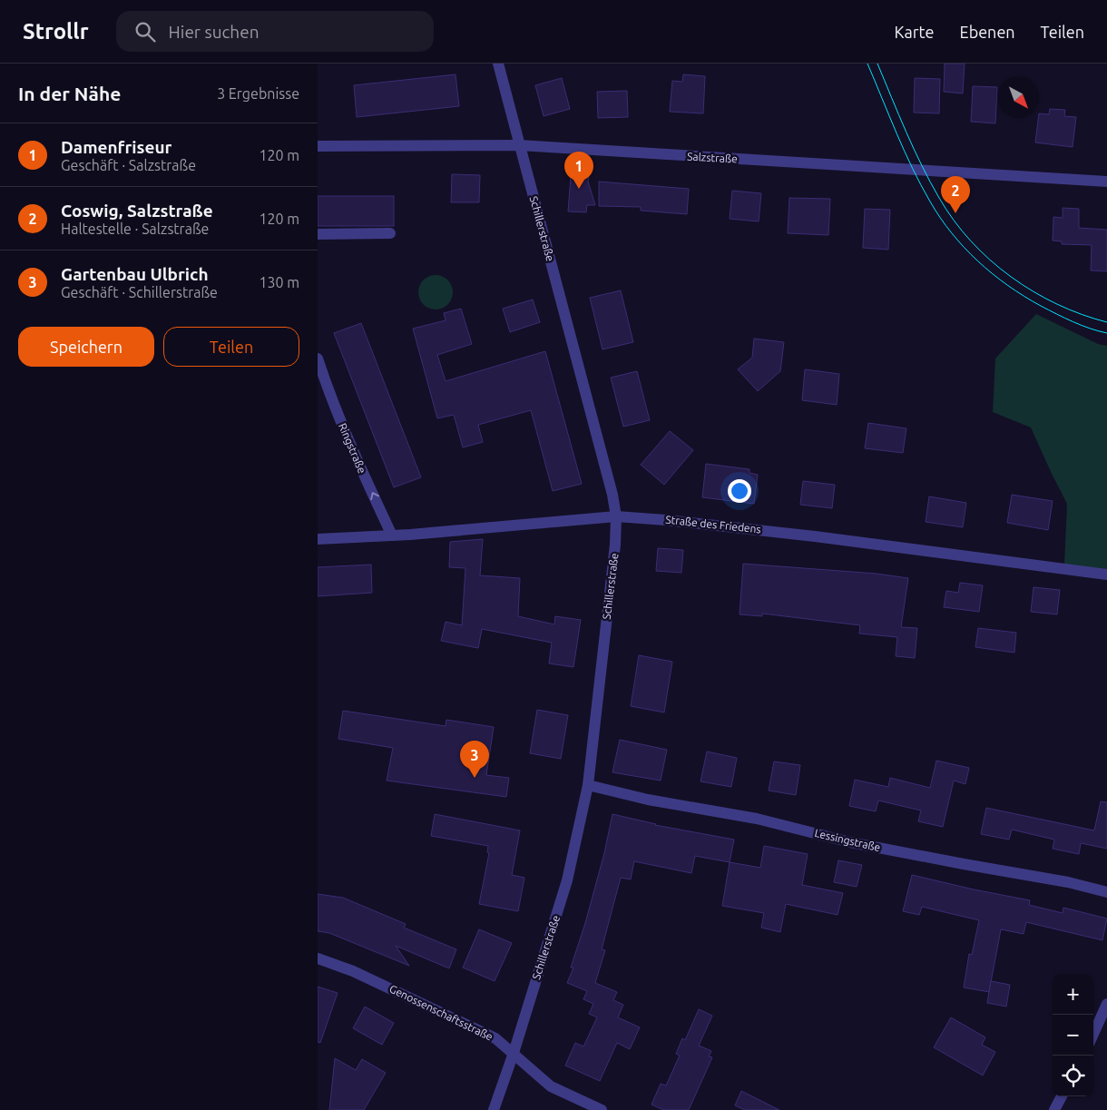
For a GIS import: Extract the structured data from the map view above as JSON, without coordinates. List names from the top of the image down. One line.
{"streets":{"street":["Salzstraße","Schillerstraße","Ringstraße","Straße des Friedens","Lessingstraße","Genossenschaftsstraße"]},"crossings":[["Salzstraße","Schillerstraße"],["Schillerstraße","Straße des Friedens"],["Schillerstraße","Lessingstraße"],["Schillerstraße","Genossenschaftsstraße"],["Ringstraße","Straße des Friedens"]],"one_way":["Ringstraße"],"north":"bottom right","page":{"header":"Strollr","search":"Hier suchen","nav":["Karte","Ebenen","Teilen"],"heading":["In der Nähe","3 Ergebnisse"],"list":[{"mark":"1","name":"Damenfriseur","note":"Geschäft · Salzstraße","value":"120 m"},{"mark":"2","name":"Coswig, Salzstraße","note":"Haltestelle · Salzstraße","value":"120 m"},{"mark":"3","name":"Gartenbau Ulbrich","note":"Geschäft · Schillerstraße","value":"130 m"}],"pins":["1","2","3"],"buttons":["Speichern","Teilen"],"map_buttons":["+","−"]}}
